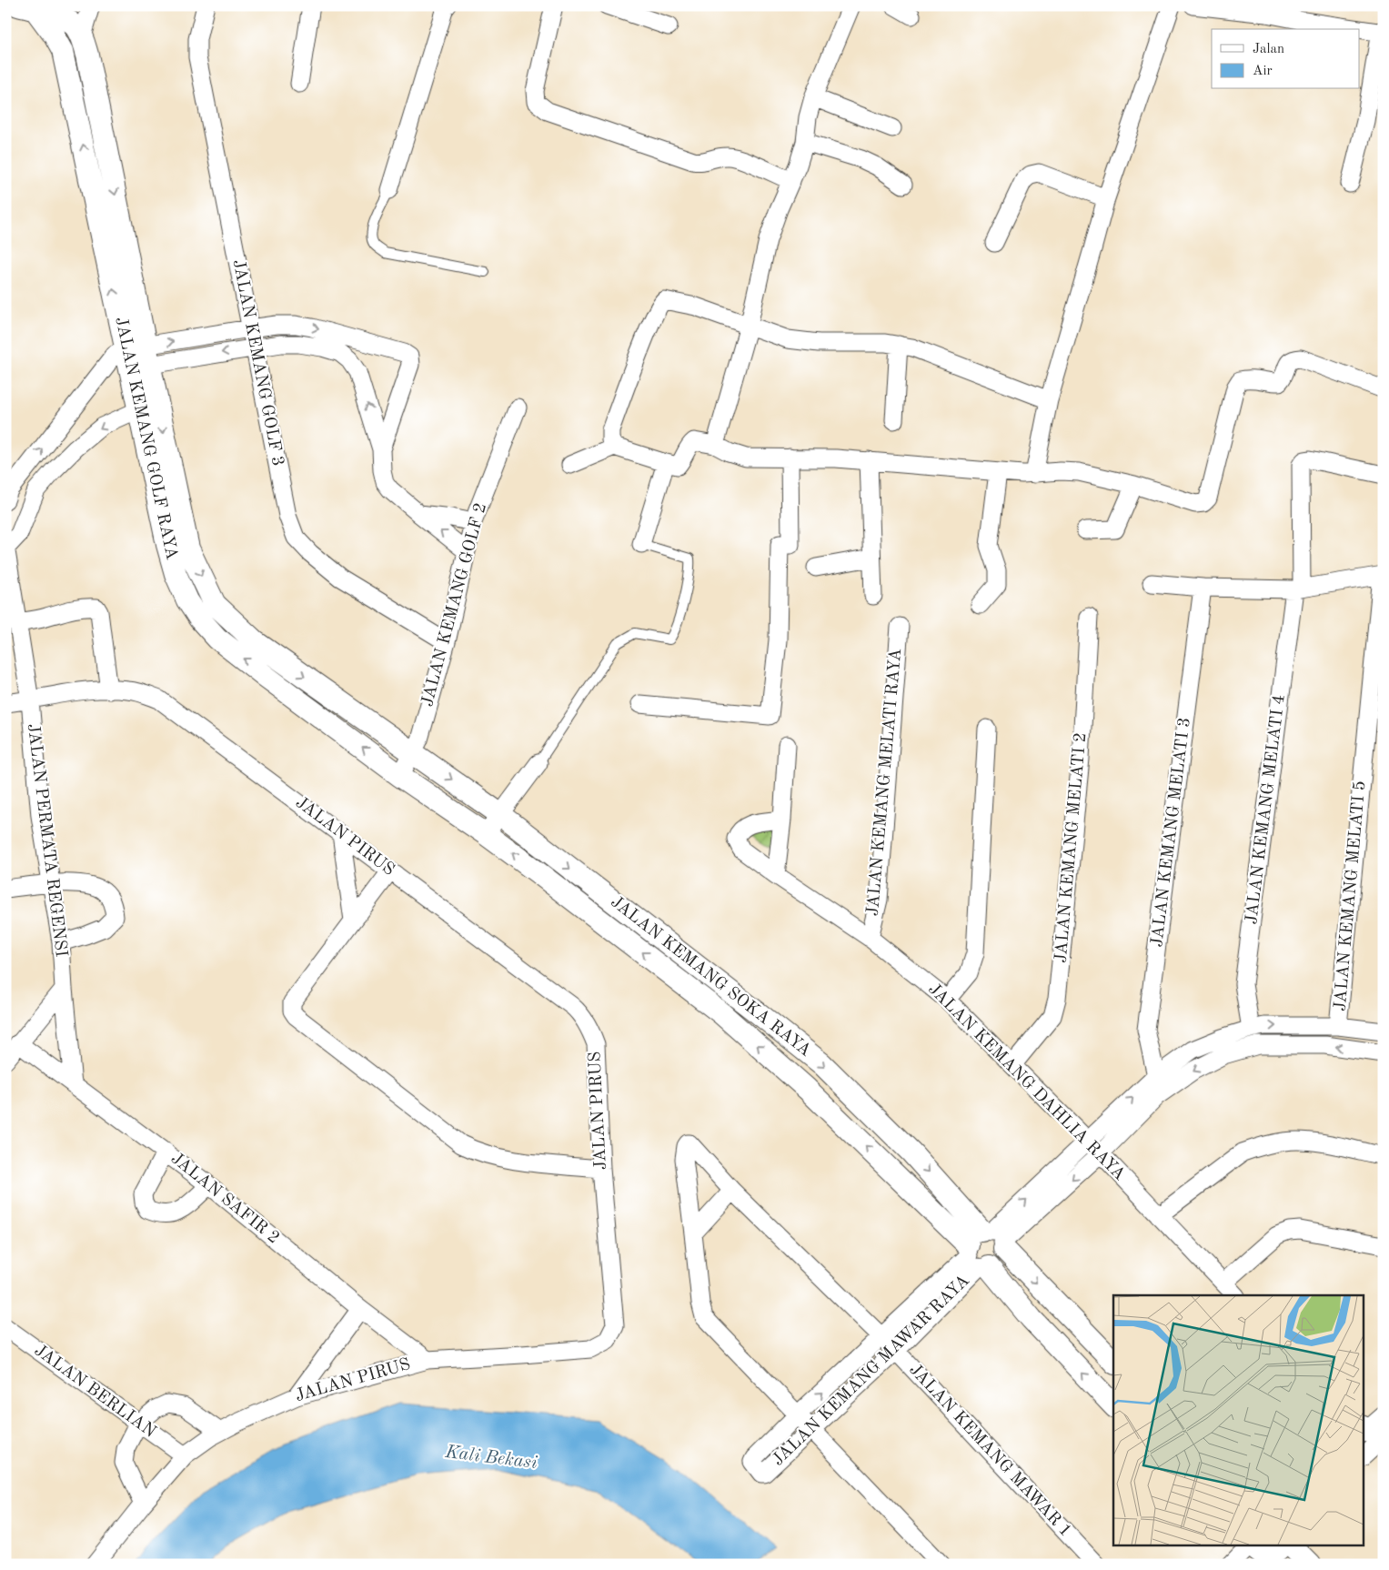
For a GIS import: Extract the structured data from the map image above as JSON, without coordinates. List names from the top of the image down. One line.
{"streets":{"street":["JALAN KEMANG GOLF 3","JALAN KEMANG GOLF RAYA","JALAN KEMANG GOLF 2","JALAN KEMANG MELATI RAYA","JALAN KEMANG MELATI 4","JALAN KEMANG MELATI 3","JALAN PIRUS","JALAN PERMATA REGENSI","JALAN KEMANG MELATI 2","JALAN KEMANG MELATI 5","JALAN KEMANG SOKA RAYA","JALAN KEMANG DAHLIA RAYA","JALAN SAFIR 2","JALAN KEMANG MAWAR RAYA","JALAN BERLIAN","JALAN KEMANG MAWAR 1"]},"crossings":[["JALAN KEMANG GOLF 3","JALAN KEMANG GOLF 2"],["JALAN KEMANG GOLF RAYA","JALAN KEMANG GOLF 2"],["JALAN KEMANG GOLF RAYA","JALAN KEMANG SOKA RAYA"],["JALAN KEMANG GOLF 2","JALAN KEMANG SOKA RAYA"],["JALAN KEMANG MELATI RAYA","JALAN KEMANG DAHLIA RAYA"],["JALAN KEMANG MELATI 4","JALAN KEMANG MAWAR RAYA"],["JALAN KEMANG MELATI 3","JALAN KEMANG MAWAR RAYA"],["JALAN PIRUS","JALAN PERMATA REGENSI"],["JALAN PIRUS","JALAN SAFIR 2"],["JALAN PIRUS","JALAN BERLIAN"],["JALAN PERMATA REGENSI","JALAN SAFIR 2"],["JALAN KEMANG MELATI 2","JALAN KEMANG DAHLIA RAYA"],["JALAN KEMANG MELATI 5","JALAN KEMANG MAWAR RAYA"],["JALAN KEMANG SOKA RAYA","JALAN KEMANG MAWAR RAYA"],["JALAN KEMANG DAHLIA RAYA","JALAN KEMANG MAWAR RAYA"],["JALAN KEMANG MAWAR RAYA","JALAN KEMANG MAWAR 1"]],"water":["Kali Bekasi"],"legend":["Jalan","Air"]}
